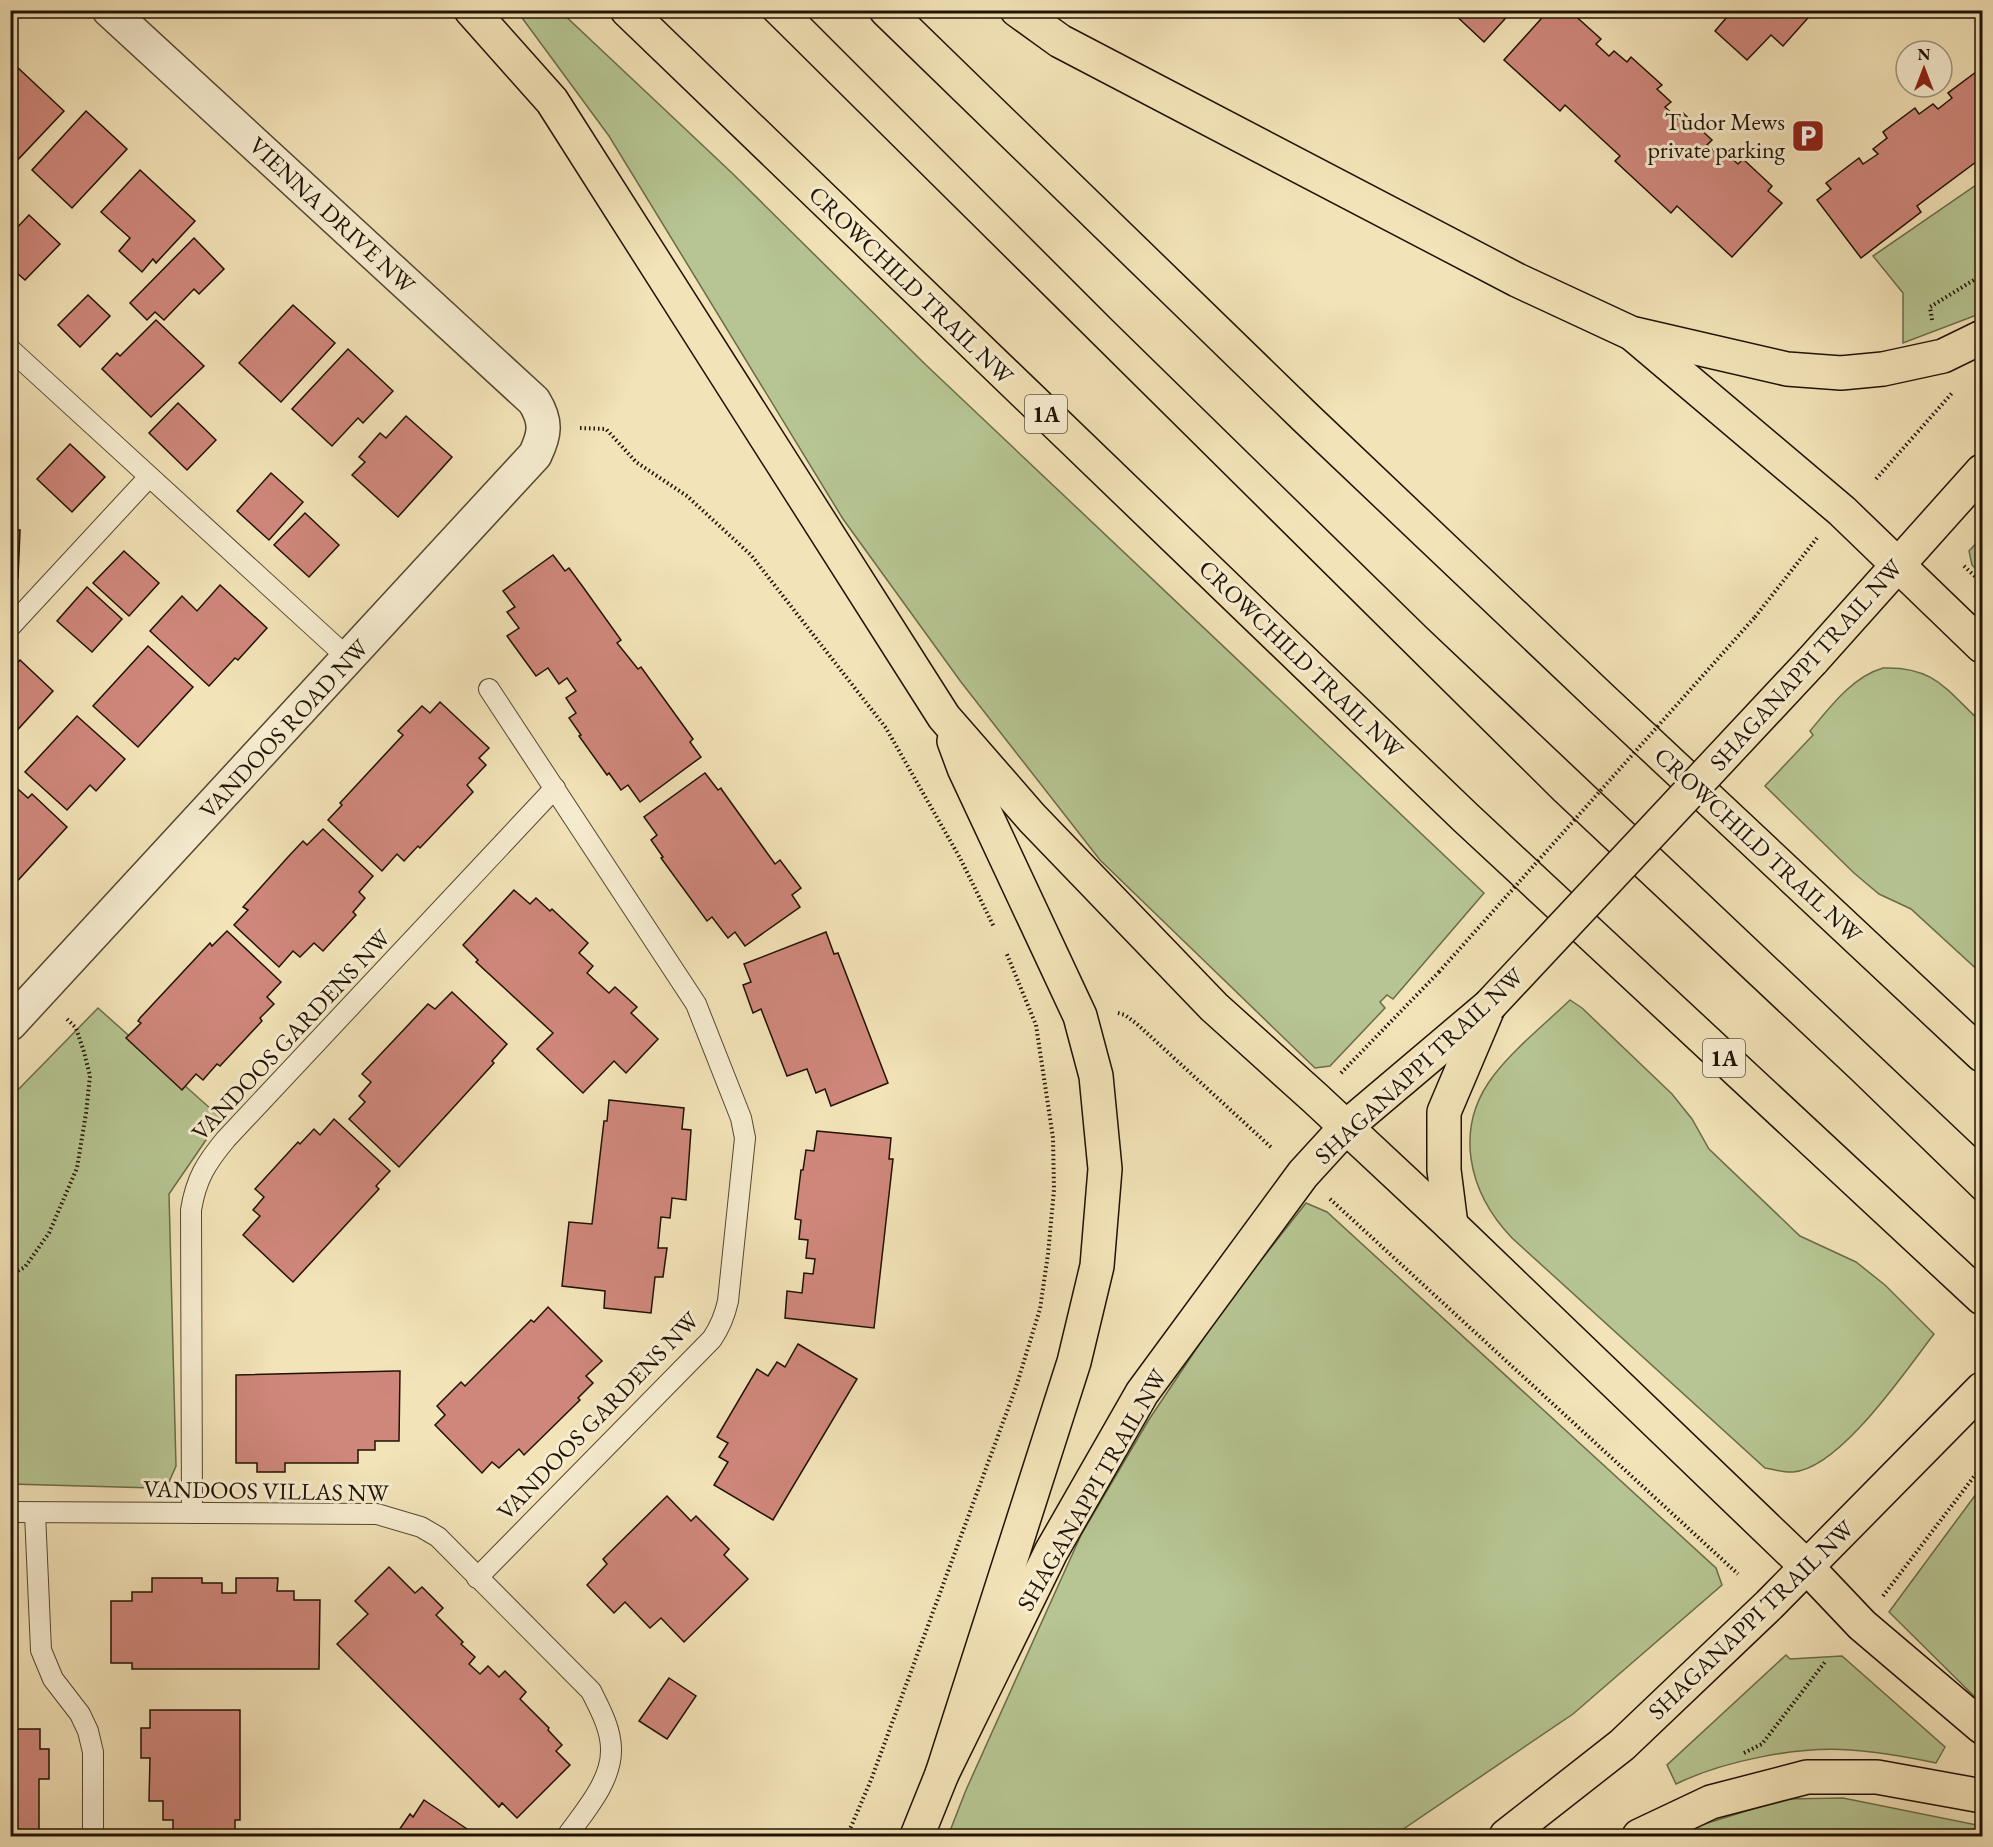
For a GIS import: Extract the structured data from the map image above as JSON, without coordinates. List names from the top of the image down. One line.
{"streets":{"main road":["CROWCHILD TRAIL NW","1A","SHAGANAPPI TRAIL NW"],"street":["VIENNA DRIVE NW","VANDOOS ROAD NW"],"lane":["VANDOOS GARDENS NW","VANDOOS VILLAS NW"]},"crossings":[["VIENNA DRIVE NW","VANDOOS ROAD NW"],["VANDOOS GARDENS NW","VANDOOS VILLAS NW"]],"places":{"parking":["Tudor Mews private parking"]},"north":"top"}
